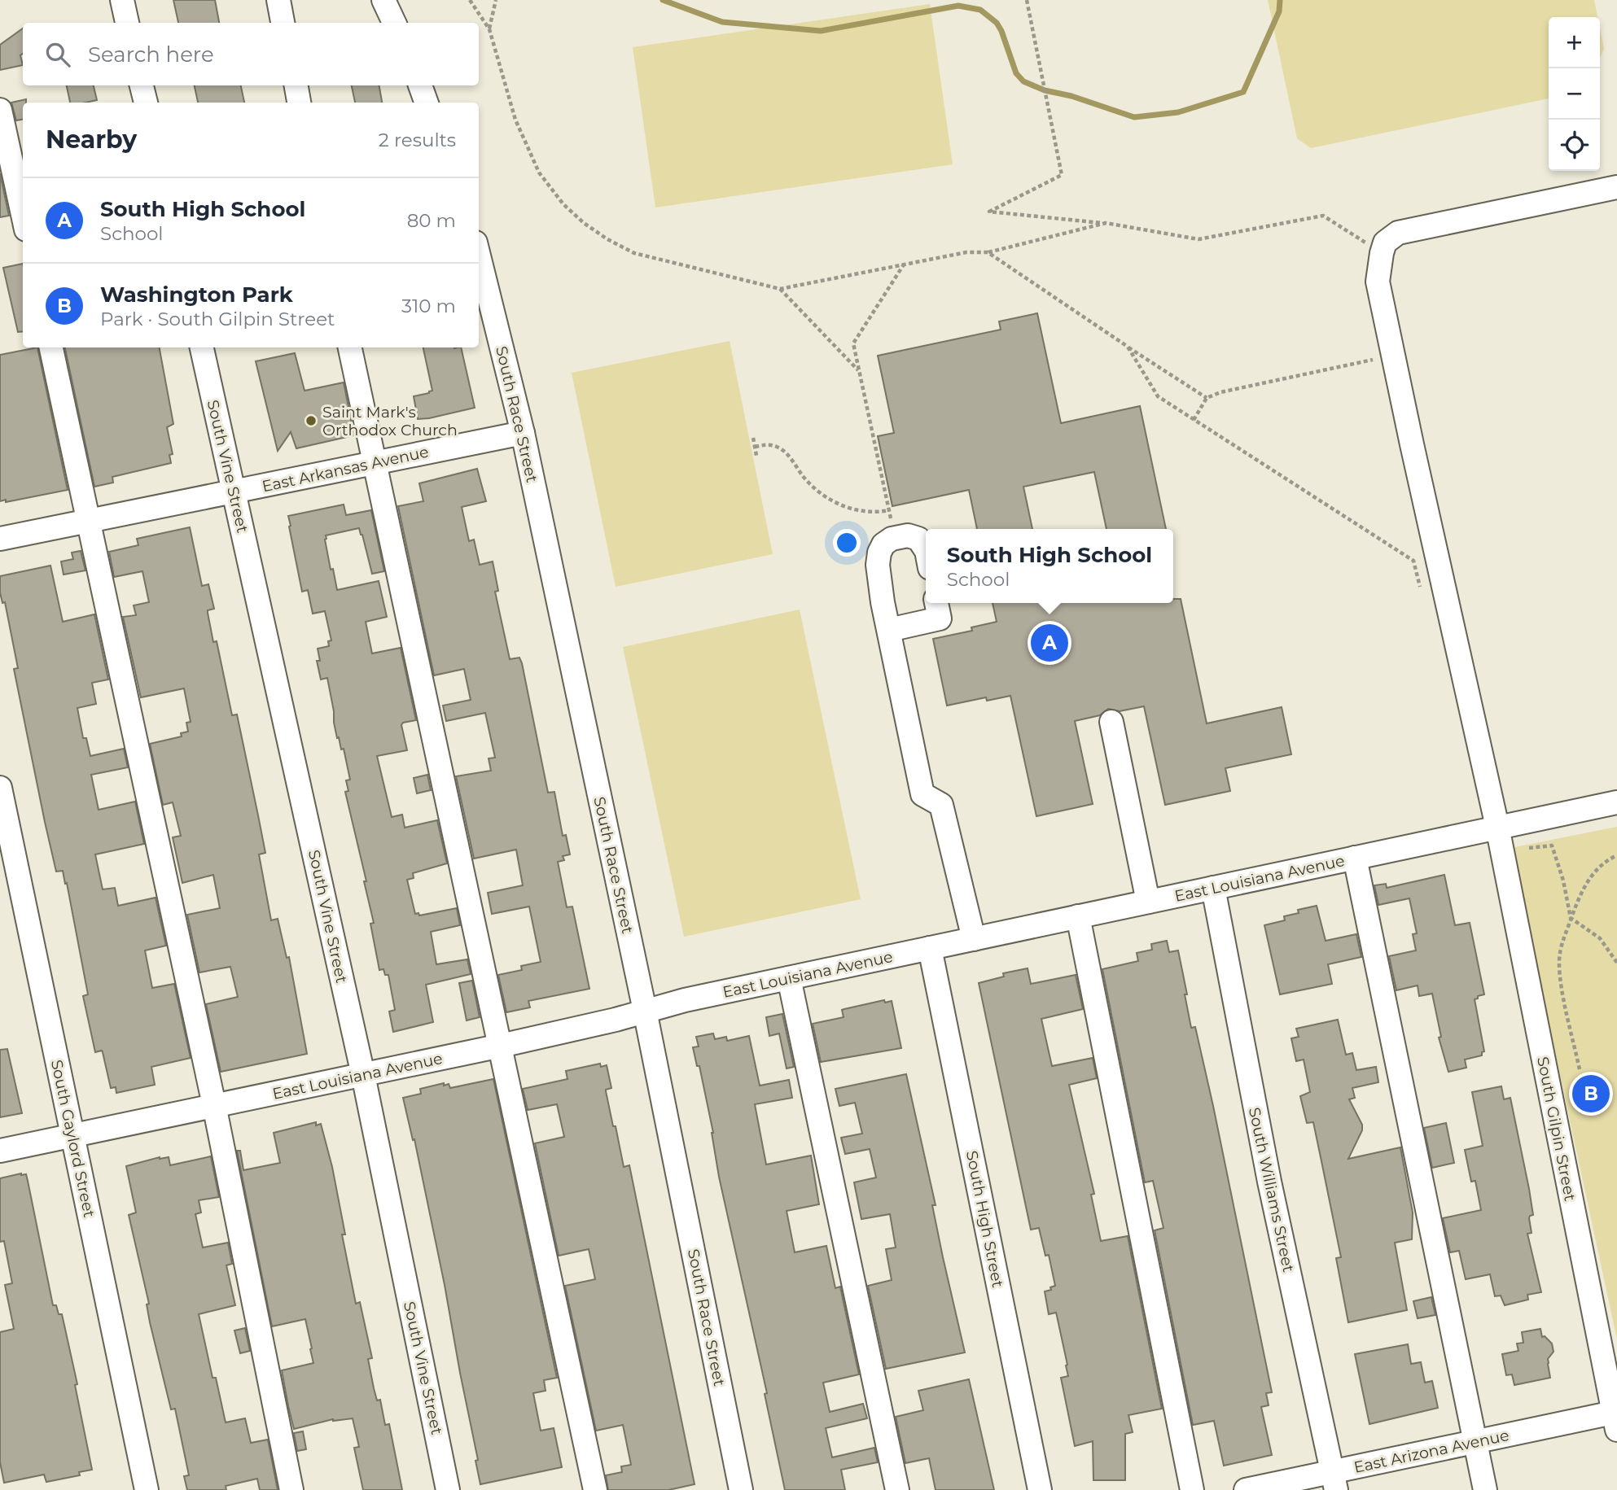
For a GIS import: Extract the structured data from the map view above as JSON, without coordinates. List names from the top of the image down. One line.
{"streets":{"street":["South Race Street","South Vine Street","East Arkansas Avenue","East Louisiana Avenue","South Gilpin Street","South Gaylord Street","South Williams Street","South High Street","East Arizona Avenue"]},"crossings":[["South Race Street","East Arkansas Avenue"],["South Race Street","East Louisiana Avenue"],["South Vine Street","East Arkansas Avenue"],["South Vine Street","East Louisiana Avenue"],["East Louisiana Avenue","South Gilpin Street"],["East Louisiana Avenue","South Gaylord Street"],["East Louisiana Avenue","South Williams Street"],["East Louisiana Avenue","South High Street"],["South Gilpin Street","East Arizona Avenue"],["South Williams Street","East Arizona Avenue"]],"places":["Saint Mark's Orthodox Church"],"page":{"map_buttons":["+","−"],"search":"Search here","heading":["Nearby","2 results"],"list":[{"mark":"A","name":"South High School","note":"School","value":"80 m"},{"mark":"B","name":"Washington Park","note":"Park · South Gilpin Street","value":"310 m"}],"popup":["South High School","School"],"pins":["A","B"]}}
